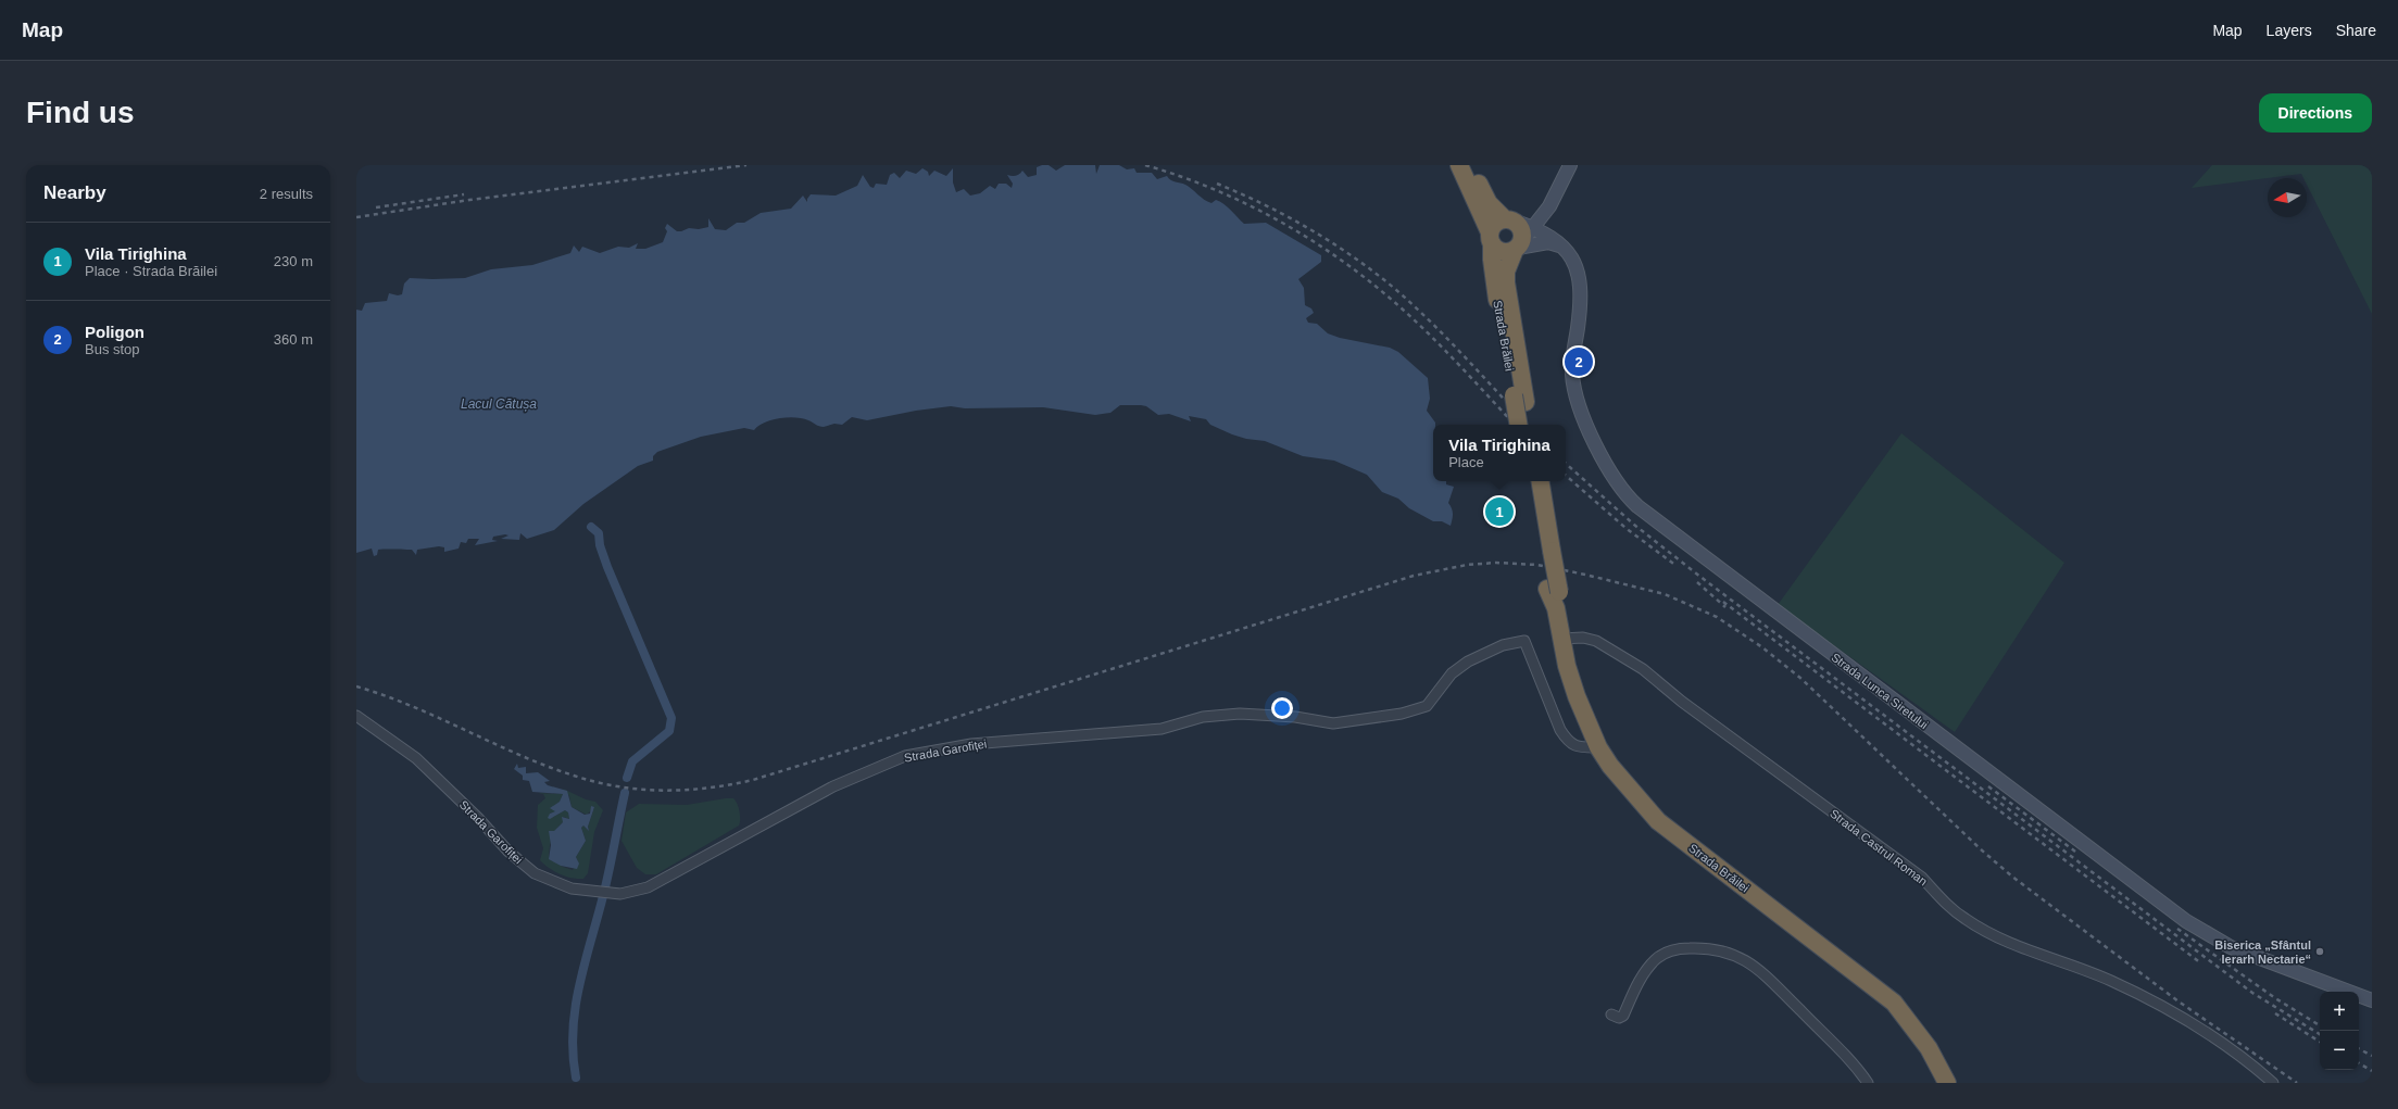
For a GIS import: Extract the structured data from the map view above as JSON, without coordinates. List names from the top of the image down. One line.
{"streets":{"highway":["Strada Brăilei"],"street":["Strada Lunca Siretului","Strada Garofiței","Strada Castrul Roman"]},"crossings":[["Strada Brăilei","Strada Lunca Siretului"],["Strada Brăilei","Strada Garofiței"],["Strada Brăilei","Strada Castrul Roman"]],"water":["Lacul Cătușa"],"places":["Biserica „Sfântul Ierarh Nectarie“"],"north":"left","page":{"header":"Map","nav":["Map","Layers","Share"],"buttons":"Directions","title":"Find us","heading":["Nearby","2 results"],"list":[{"mark":"1","name":"Vila Tirighina","note":"Place · Strada Brăilei","value":"230 m"},{"mark":"2","name":"Poligon","note":"Bus stop","value":"360 m"}],"pins":["2","1"],"popup":["Vila Tirighina","Place"],"map_buttons":["+","−"]}}
